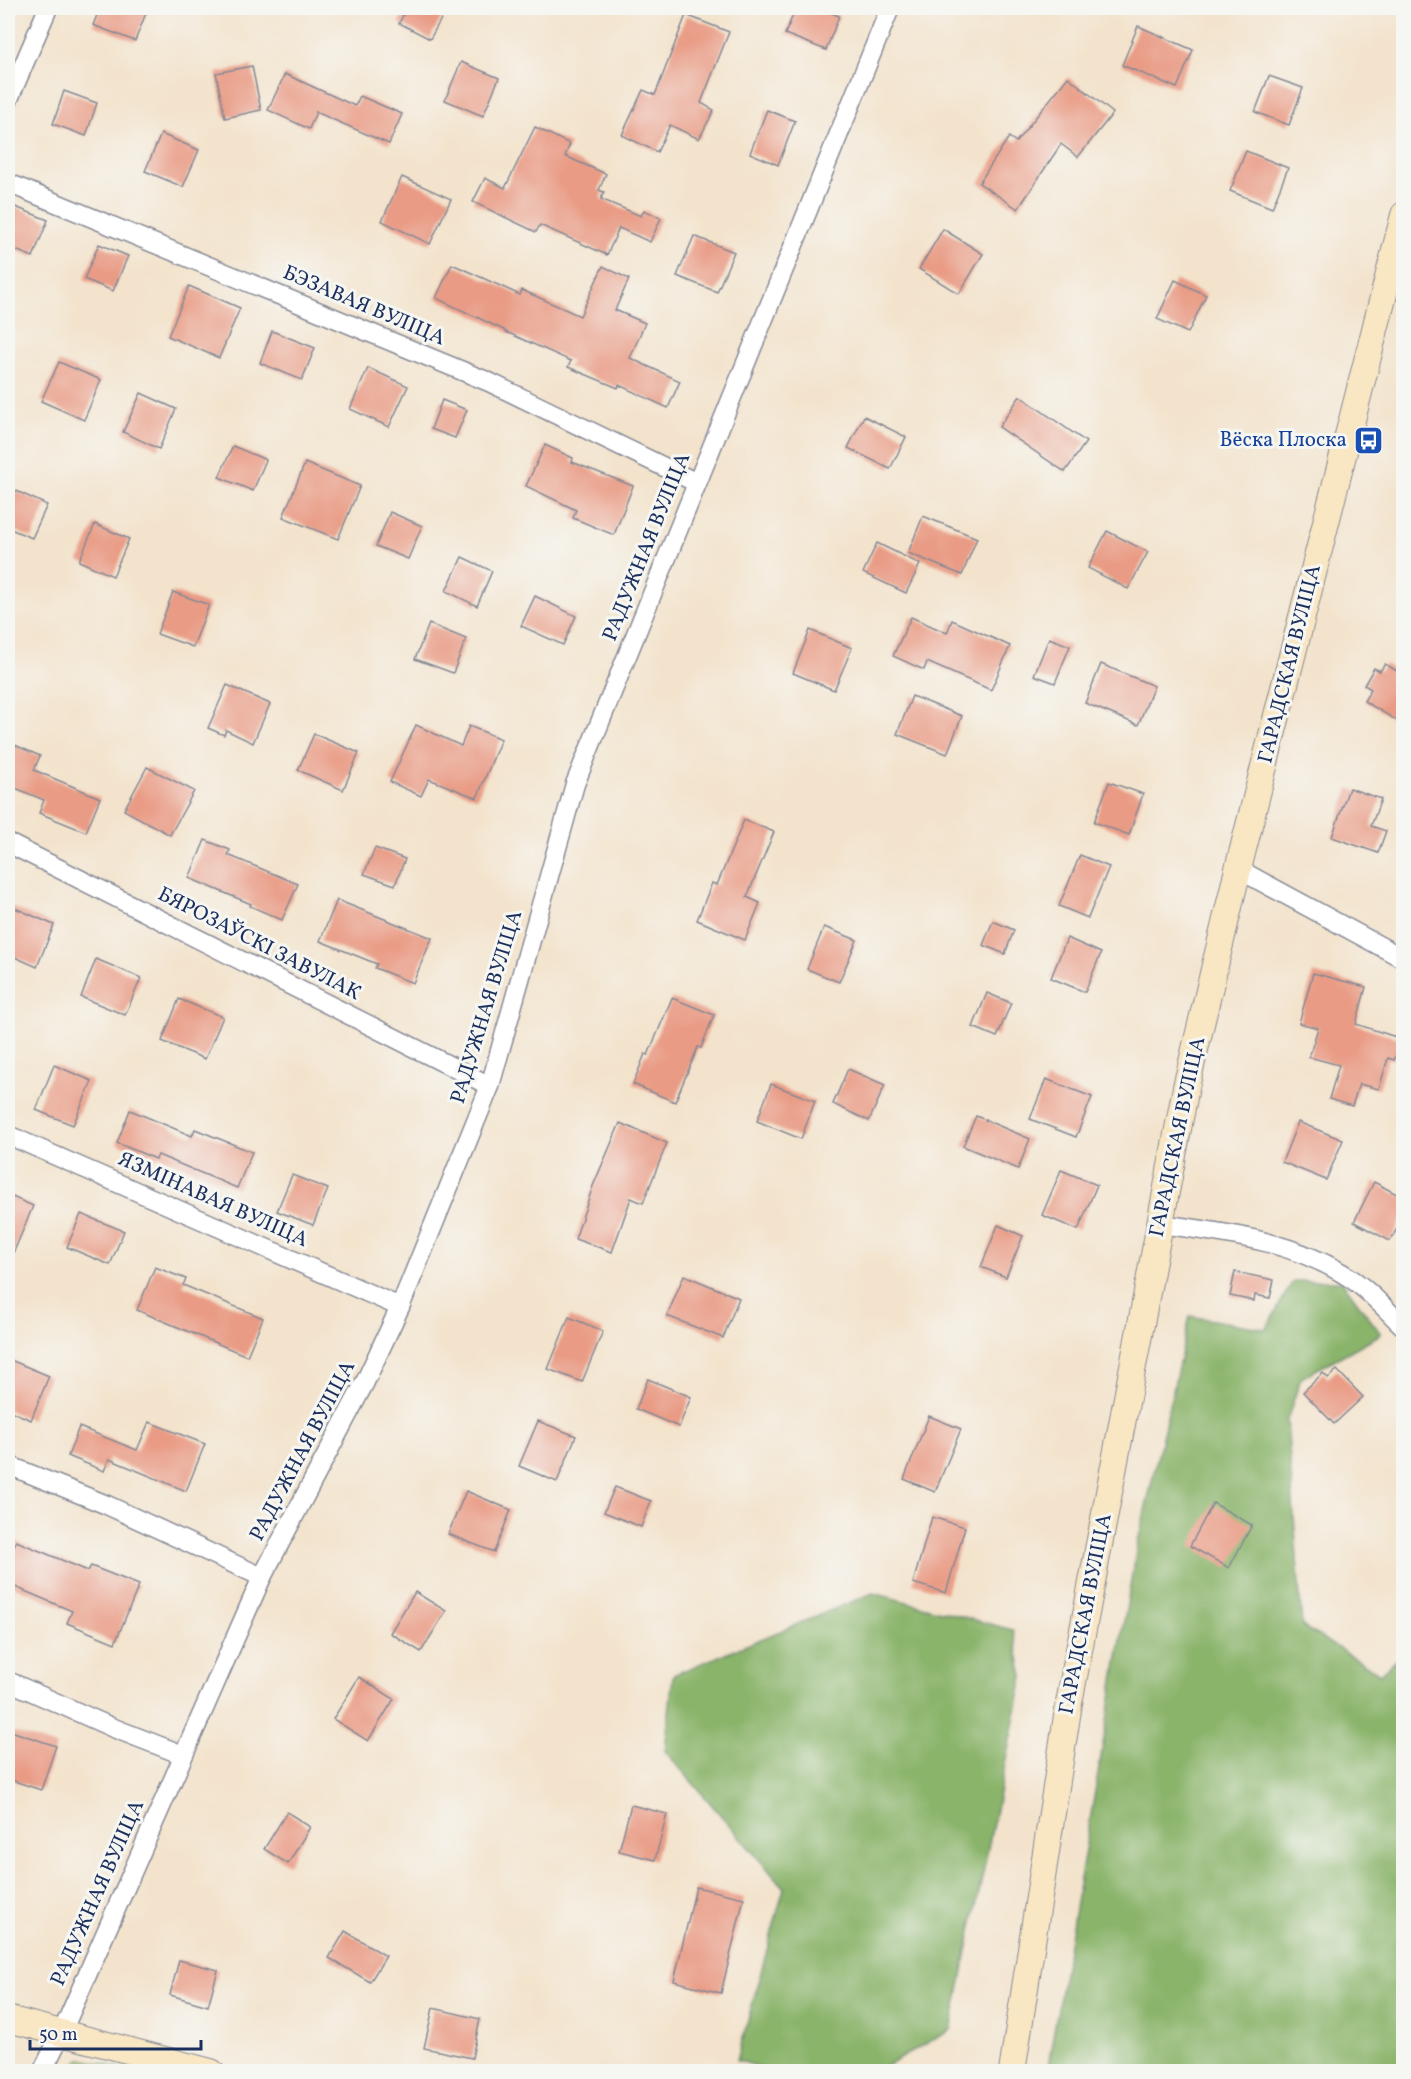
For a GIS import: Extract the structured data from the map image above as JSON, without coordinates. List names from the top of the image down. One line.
{"streets":{"main road":["ГАРАДСКАЯ ВУЛІЦА"],"street":["БЭЗАВАЯ ВУЛІЦА","РАДУЖНАЯ ВУЛІЦА","БЯРОЗАЎСКІ ЗАВУЛАК","ЯЗМІНАВАЯ ВУЛІЦА"]},"crossings":[["БЭЗАВАЯ ВУЛІЦА","РАДУЖНАЯ ВУЛІЦА"],["РАДУЖНАЯ ВУЛІЦА","БЯРОЗАЎСКІ ЗАВУЛАК"],["РАДУЖНАЯ ВУЛІЦА","ЯЗМІНАВАЯ ВУЛІЦА"]],"places":{"bus stop":["Вёска Плоска"]},"scale_bar":"50 m"}
